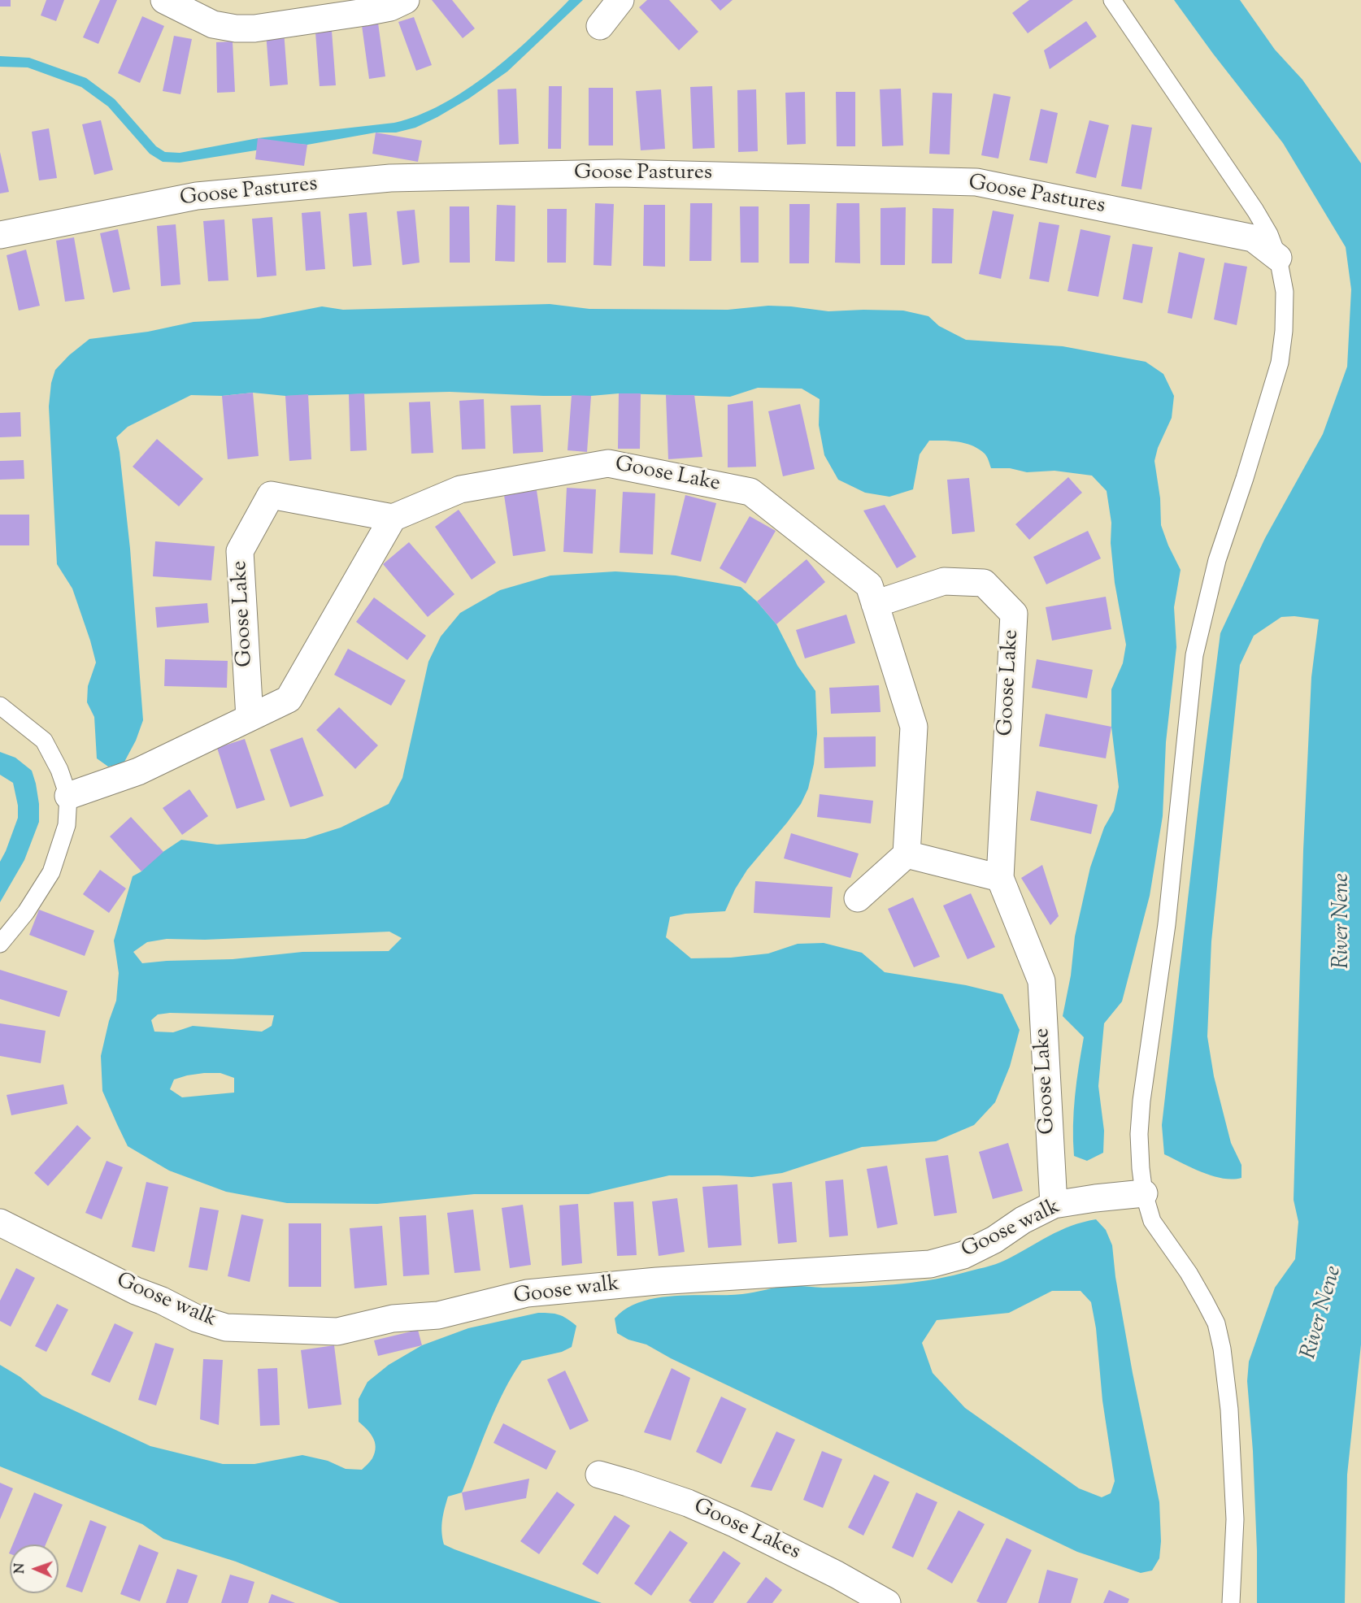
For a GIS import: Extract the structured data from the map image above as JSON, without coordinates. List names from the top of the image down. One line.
{"streets":{"street":["Goose Pastures","Goose Lake","Goose walk","Goose Lakes"]},"crossings":[["Goose Lake","Goose walk"]],"water":["River Nene"],"north":"left"}
